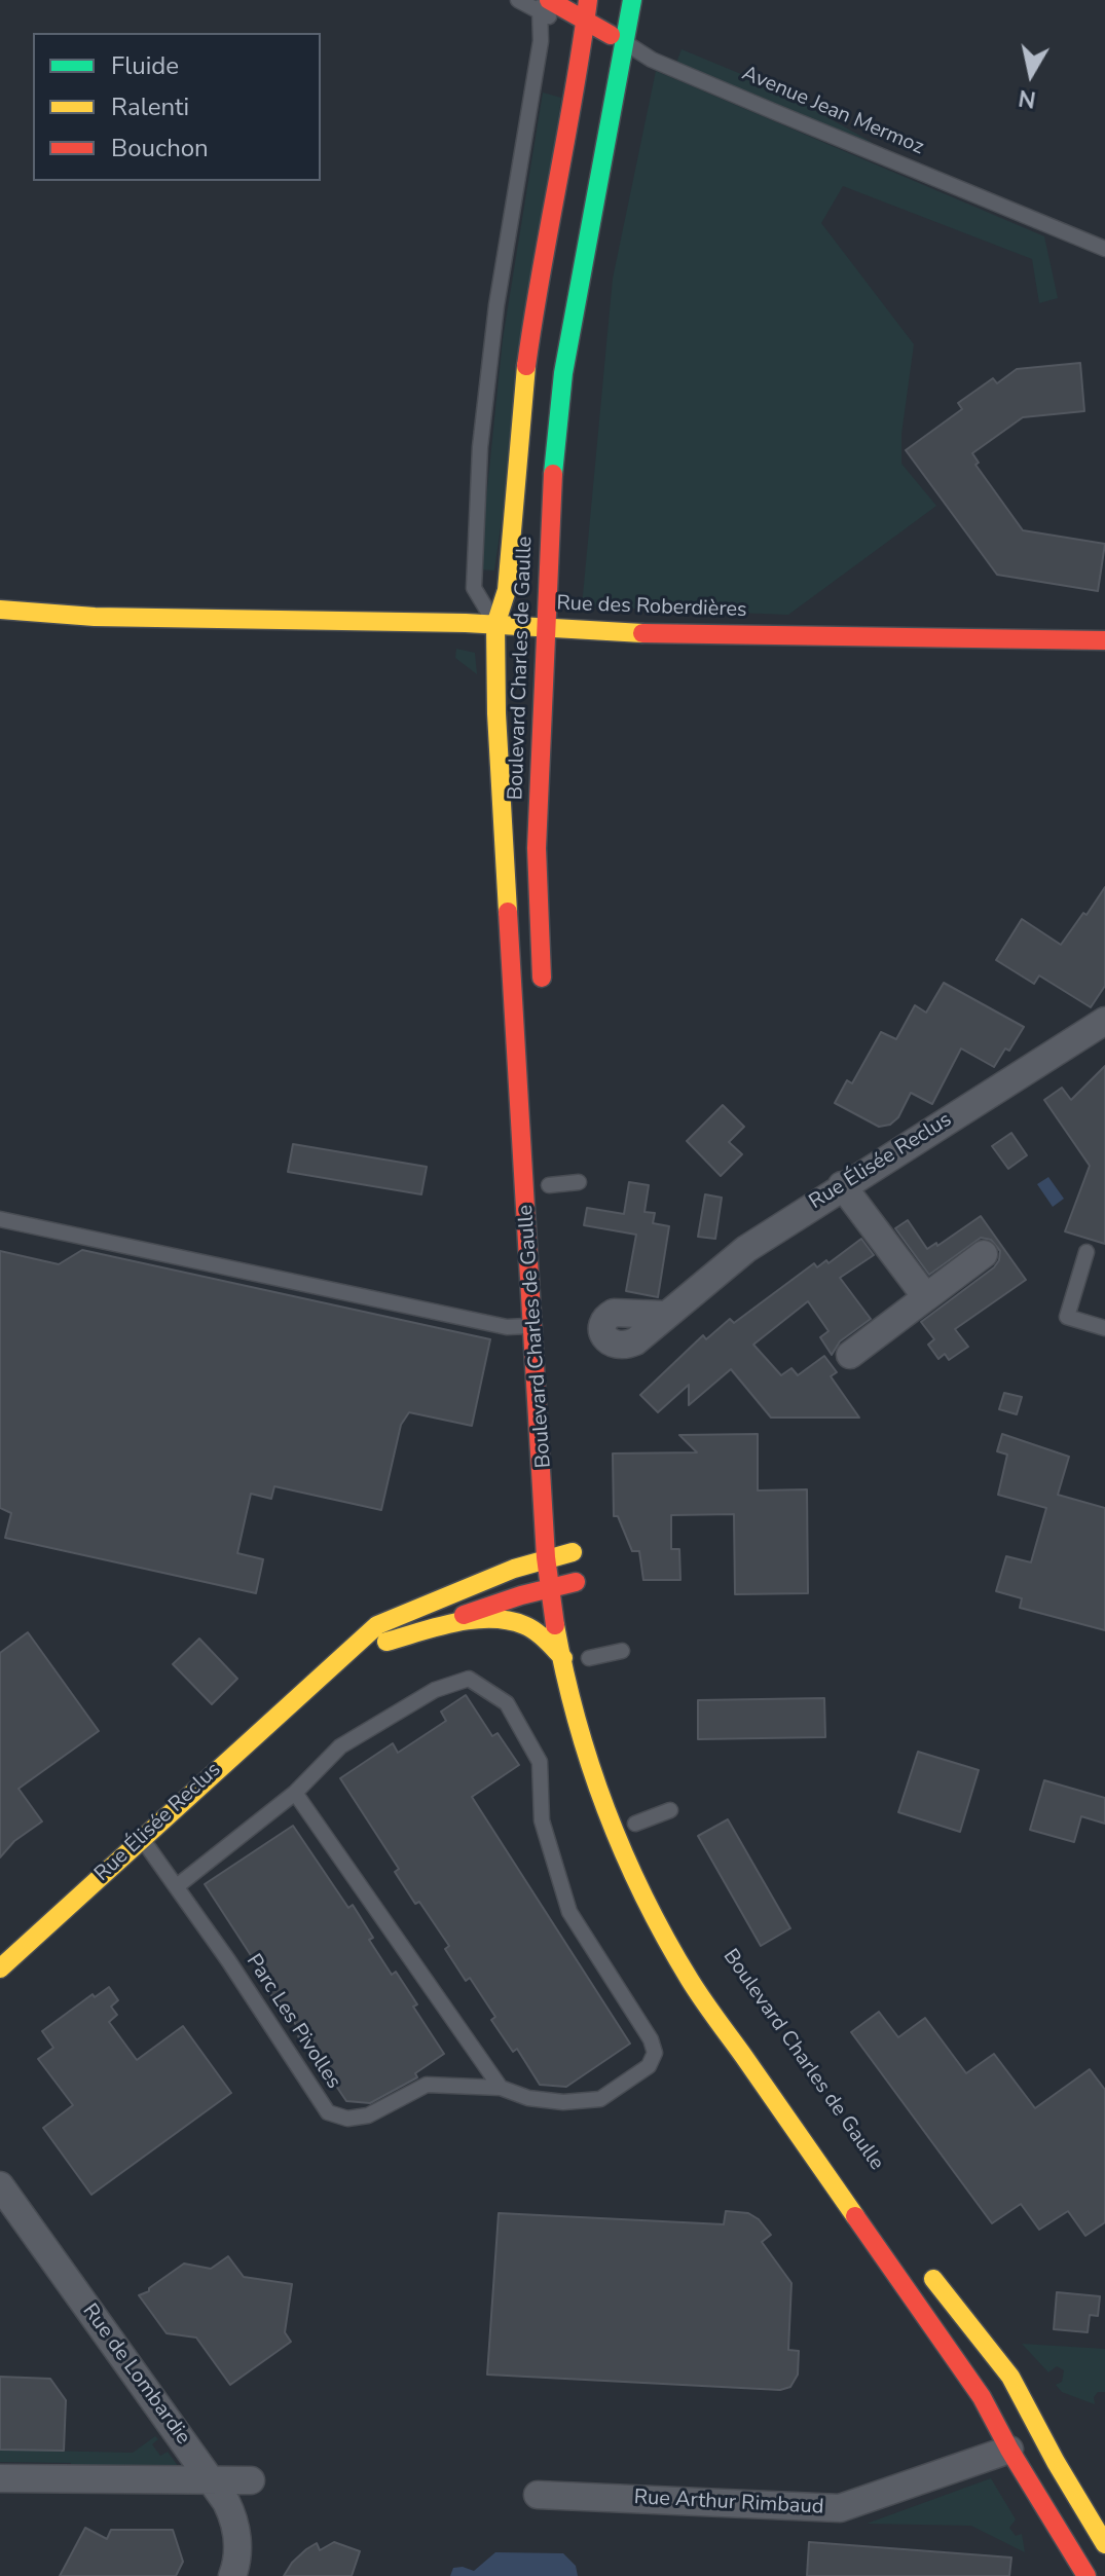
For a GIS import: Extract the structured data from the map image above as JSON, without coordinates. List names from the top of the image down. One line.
{"streets":{"main road":["Avenue Jean Mermoz","Rue des Roberdières","Boulevard Charles de Gaulle","Rue Élisée Reclus"],"street":["Rue de Lombardie","Rue Arthur Rimbaud"],"lane":["Parc Les Pivolles"]},"crossings":[["Avenue Jean Mermoz","Boulevard Charles de Gaulle"],["Rue des Roberdières","Boulevard Charles de Gaulle"],["Boulevard Charles de Gaulle","Rue Élisée Reclus"],["Rue Élisée Reclus","Parc Les Pivolles"]],"legend":["Fluide","Ralenti","Bouchon"],"north":"bottom"}
